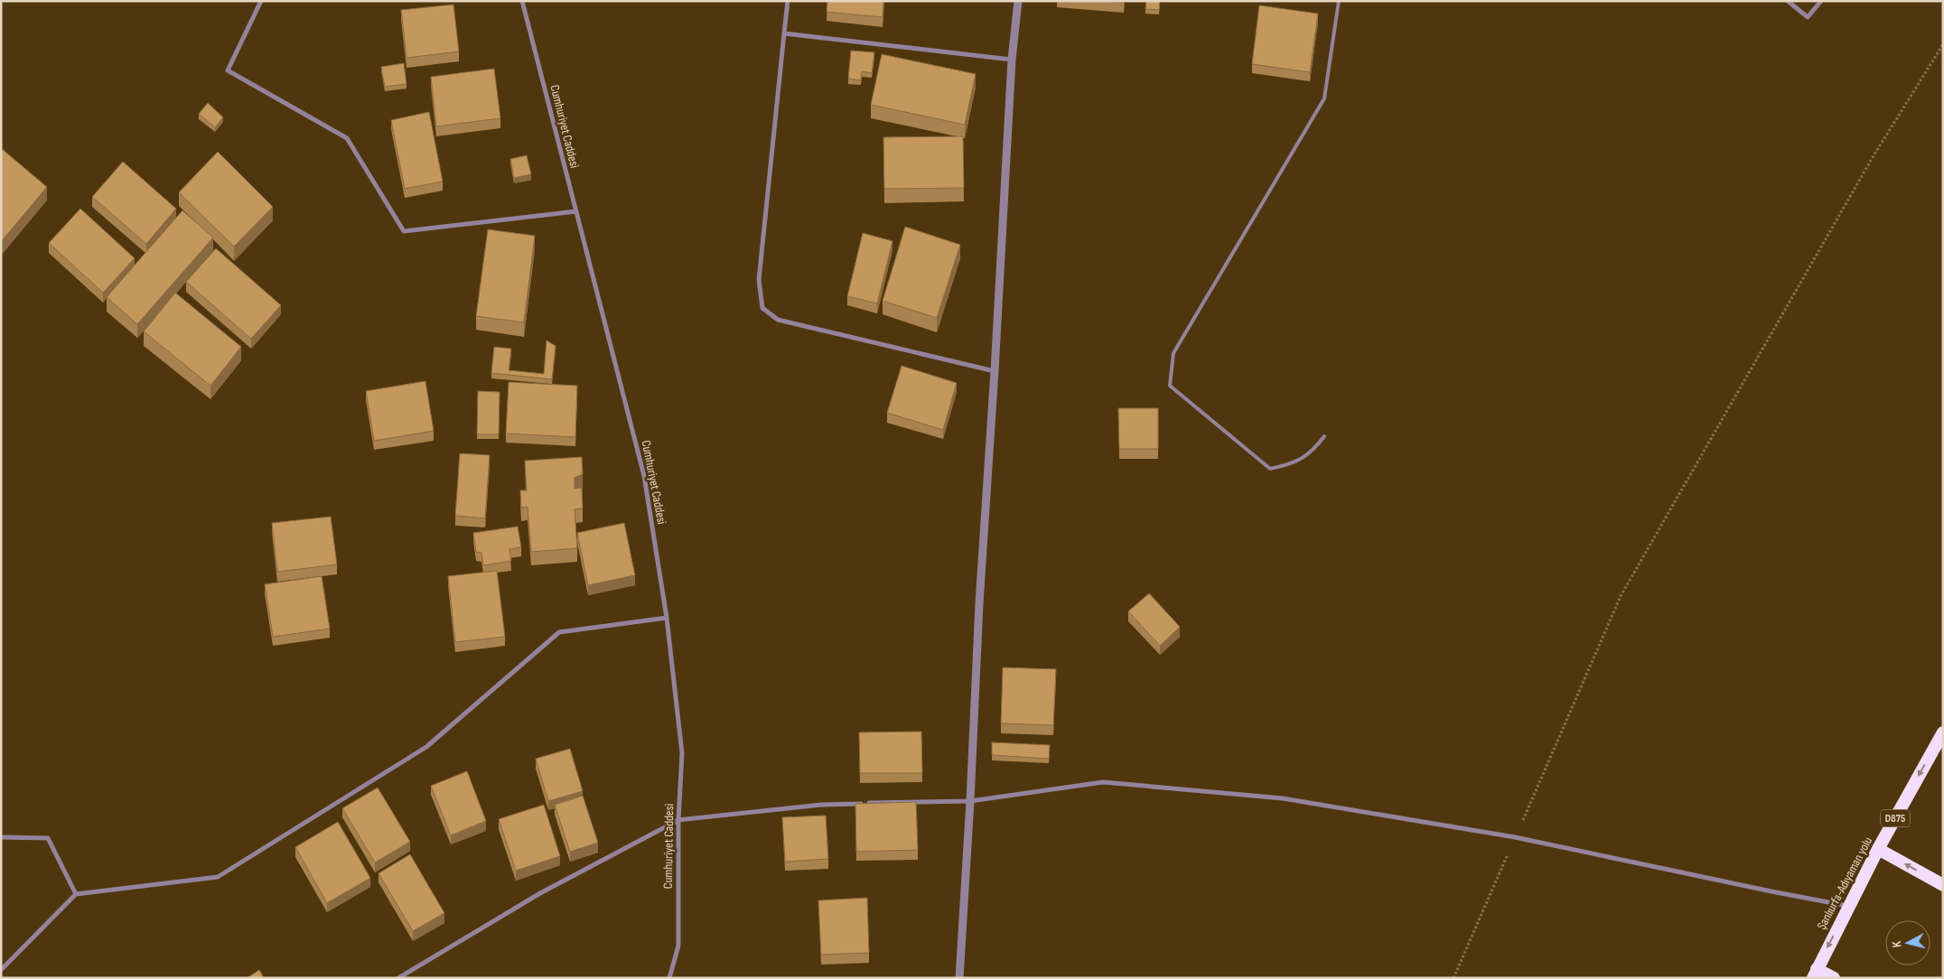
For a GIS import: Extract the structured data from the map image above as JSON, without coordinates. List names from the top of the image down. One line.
{"streets":{"highway":["D875","Şanlıurfa-Adıyaman yolu"],"street":["Cumhuriyet Caddesi"]},"one_way":["Şanlıurfa-Adıyaman yolu"],"north":"left"}
